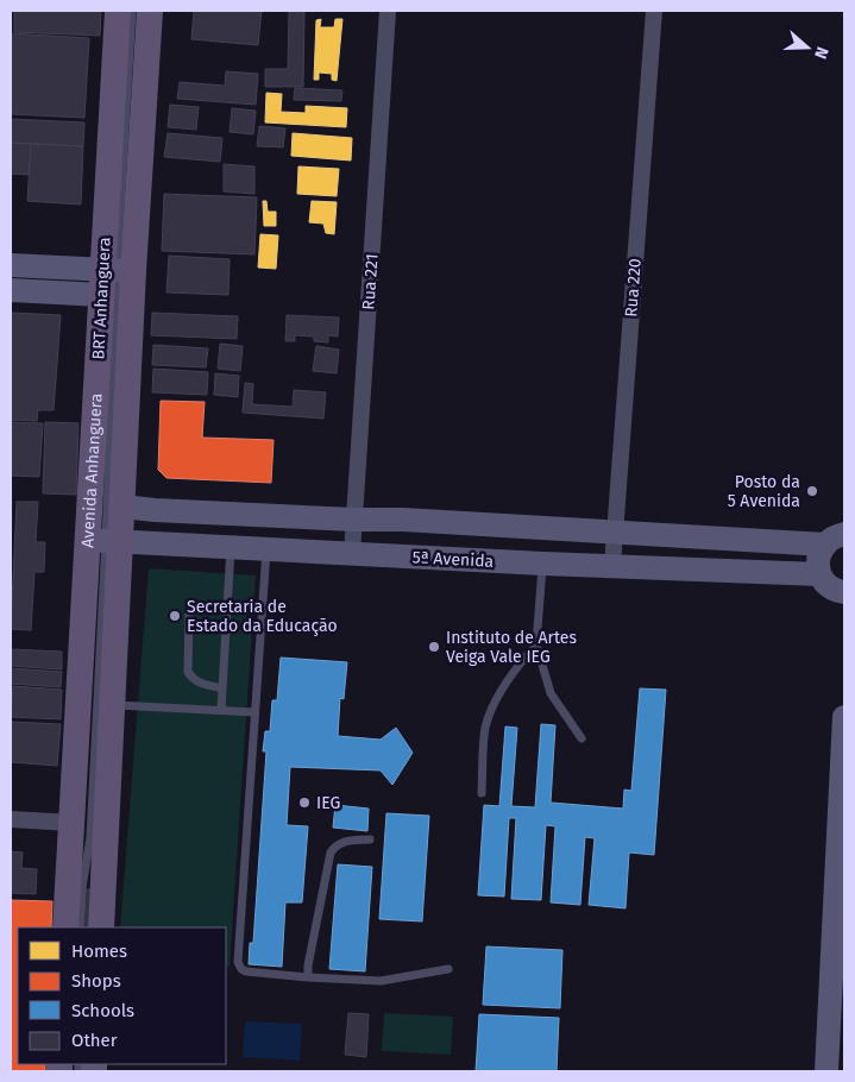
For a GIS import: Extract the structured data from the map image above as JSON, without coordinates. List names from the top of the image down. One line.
{"streets":{"main road":["Avenida Anhanguera","5ª Avenida"],"street":["Rua 221","Rua 220"],"lane":["BRT Anhanguera"]},"crossings":[["Rua 221","5ª Avenida"],["Rua 220","5ª Avenida"],["BRT Anhanguera","Avenida Anhanguera"],["Avenida Anhanguera","5ª Avenida"]],"places":["Posto da 5 Avenida","Secretaria de Estado da Educação","Instituto de Artes Veiga Vale IEG","IEG"],"legend":["Homes","Shops","Schools","Other"],"north":"right"}
